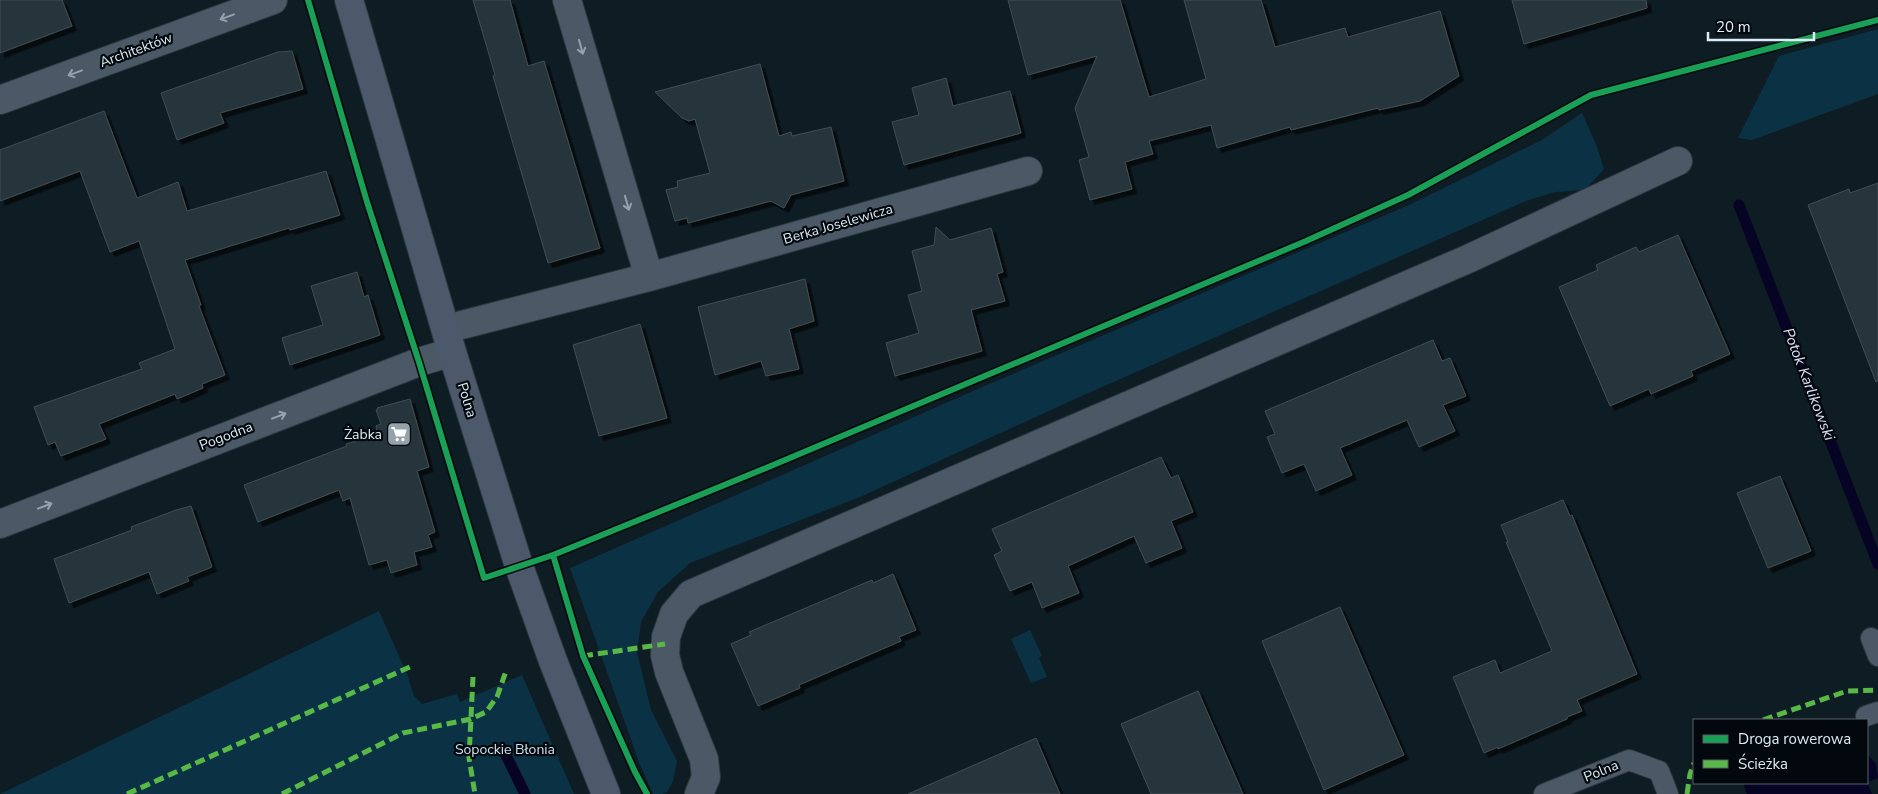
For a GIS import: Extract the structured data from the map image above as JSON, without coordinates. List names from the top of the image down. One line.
{"streets":{"street":["Architektów","Berka Joselewicza","Polna","Pogodna"]},"crossings":[["Berka Joselewicza","Polna"],["Berka Joselewicza","Pogodna"],["Polna","Pogodna"]],"one_way":["Architektów","Pogodna"],"water":["Potok Karlikowski"],"parks":["Sopockie Błonia"],"places":{"supermarket":["Żabka"]},"legend":["Droga rowerowa","Ścieżka"],"scale_bar":"20 m"}
